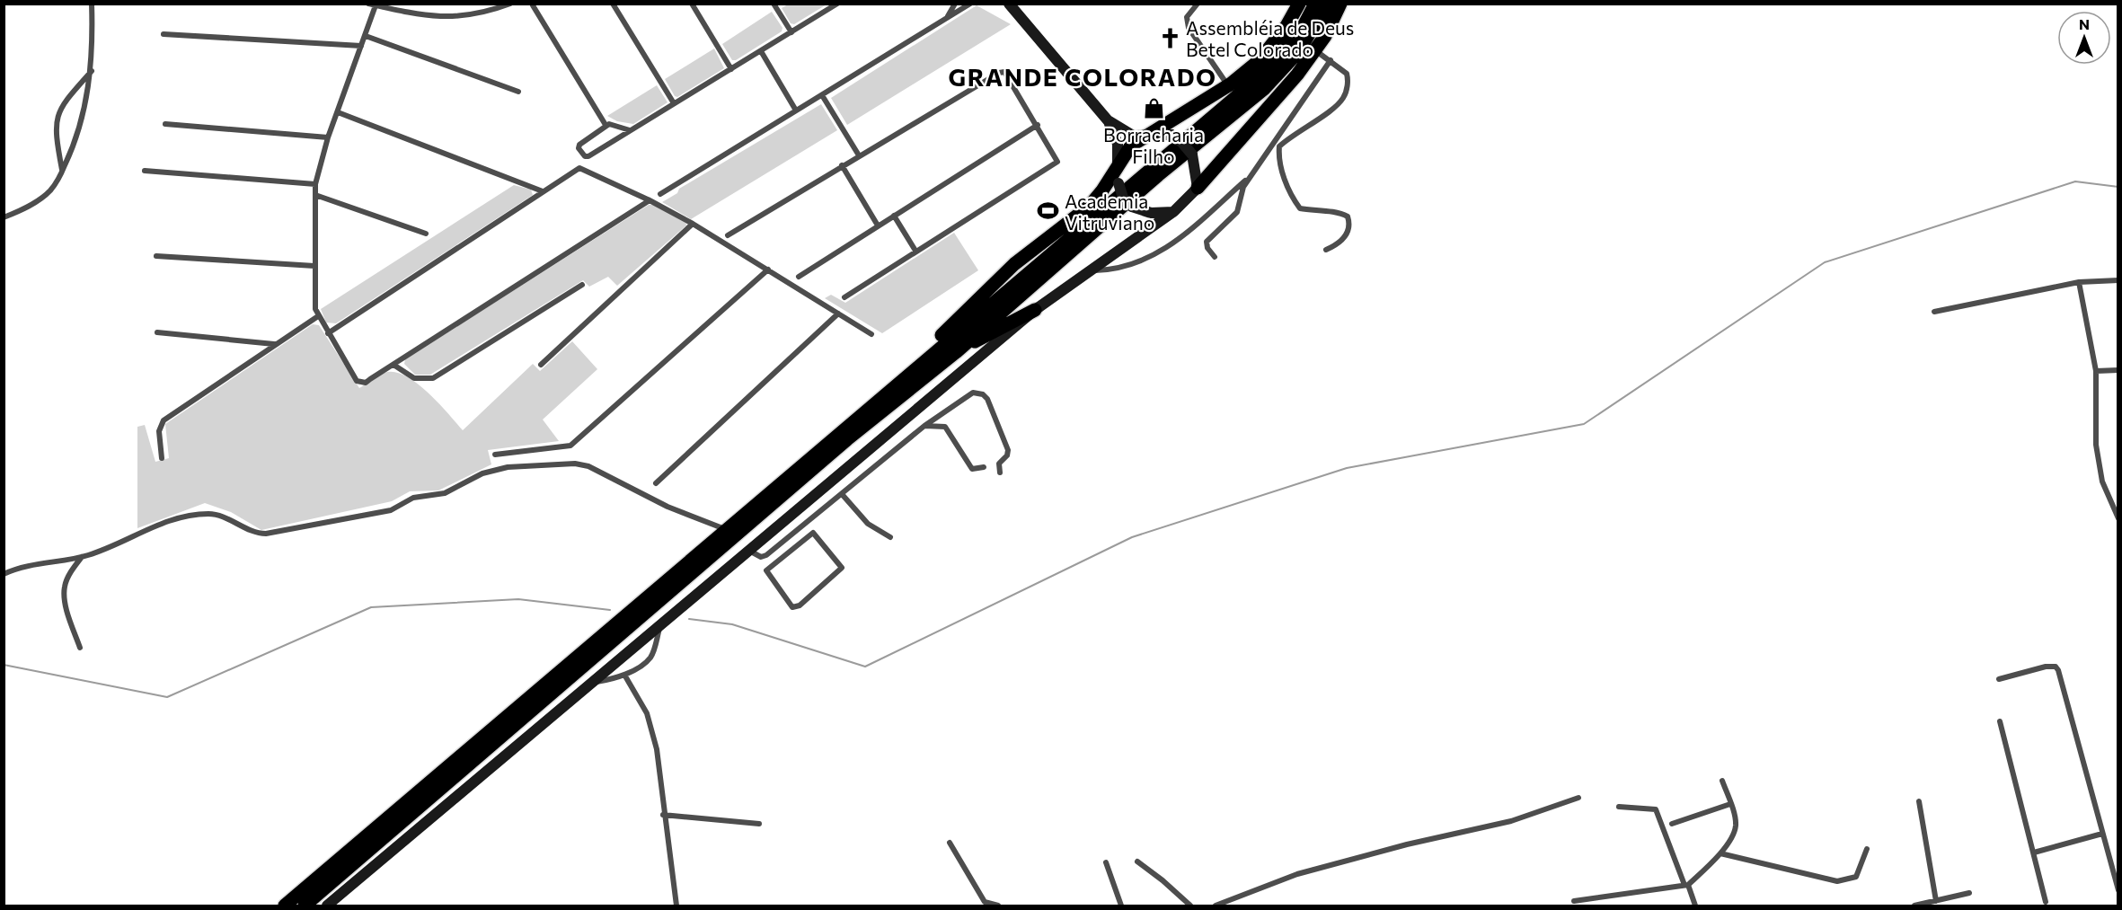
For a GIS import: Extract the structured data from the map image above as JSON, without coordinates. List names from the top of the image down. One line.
{"districts":["GRANDE COLORADO"],"places":{"church":["Assembléia de Deus Betel Colorado"],"shop":["Borracharia Filho"],"sports":["Academia Vitruviano"]},"north":"top"}
